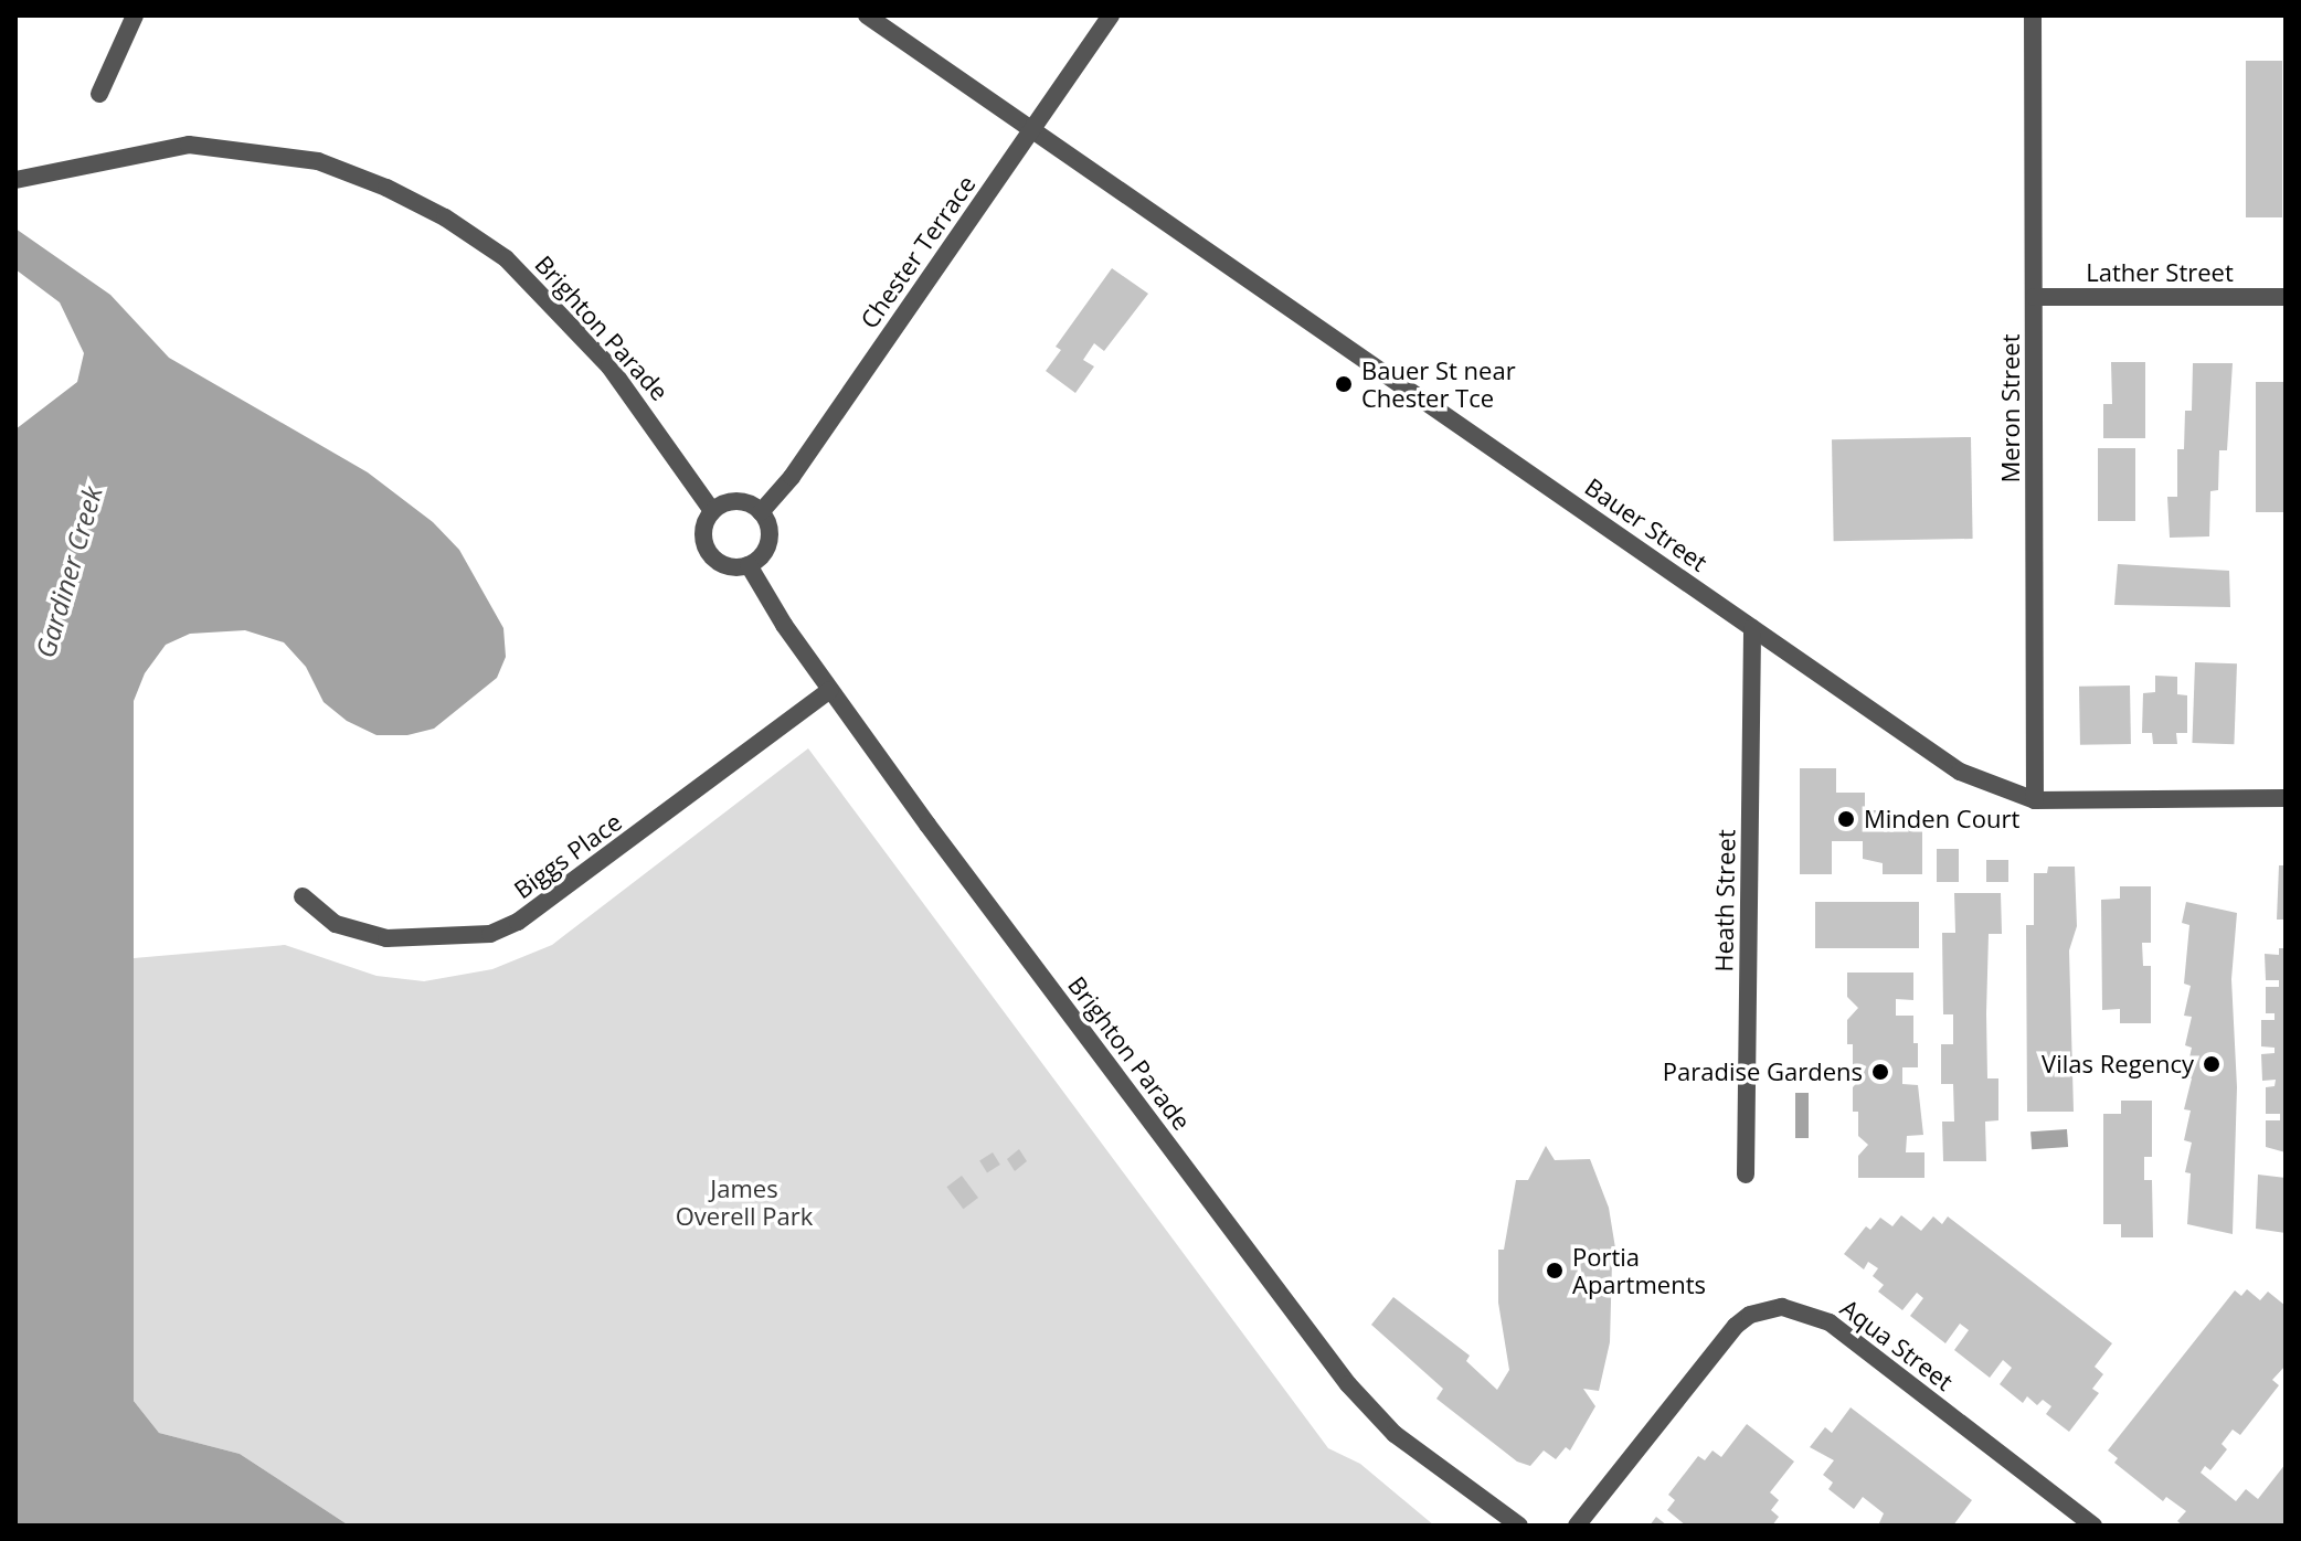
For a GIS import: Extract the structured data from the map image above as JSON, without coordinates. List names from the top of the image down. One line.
{"streets":{"street":["Chester Terrace","Lather Street","Brighton Parade","Meron Street","Bauer Street","Biggs Place","Heath Street","Aqua Street"]},"crossings":[["Chester Terrace","Brighton Parade"],["Chester Terrace","Bauer Street"],["Lather Street","Meron Street"],["Brighton Parade","Biggs Place"],["Meron Street","Bauer Street"],["Bauer Street","Heath Street"]],"water":["Gardiner Creek"],"parks":["James Overell Park"],"places":["Bauer St near Chester Tce","Minden Court","Vilas Regency","Paradise Gardens","Portia Apartments"]}
